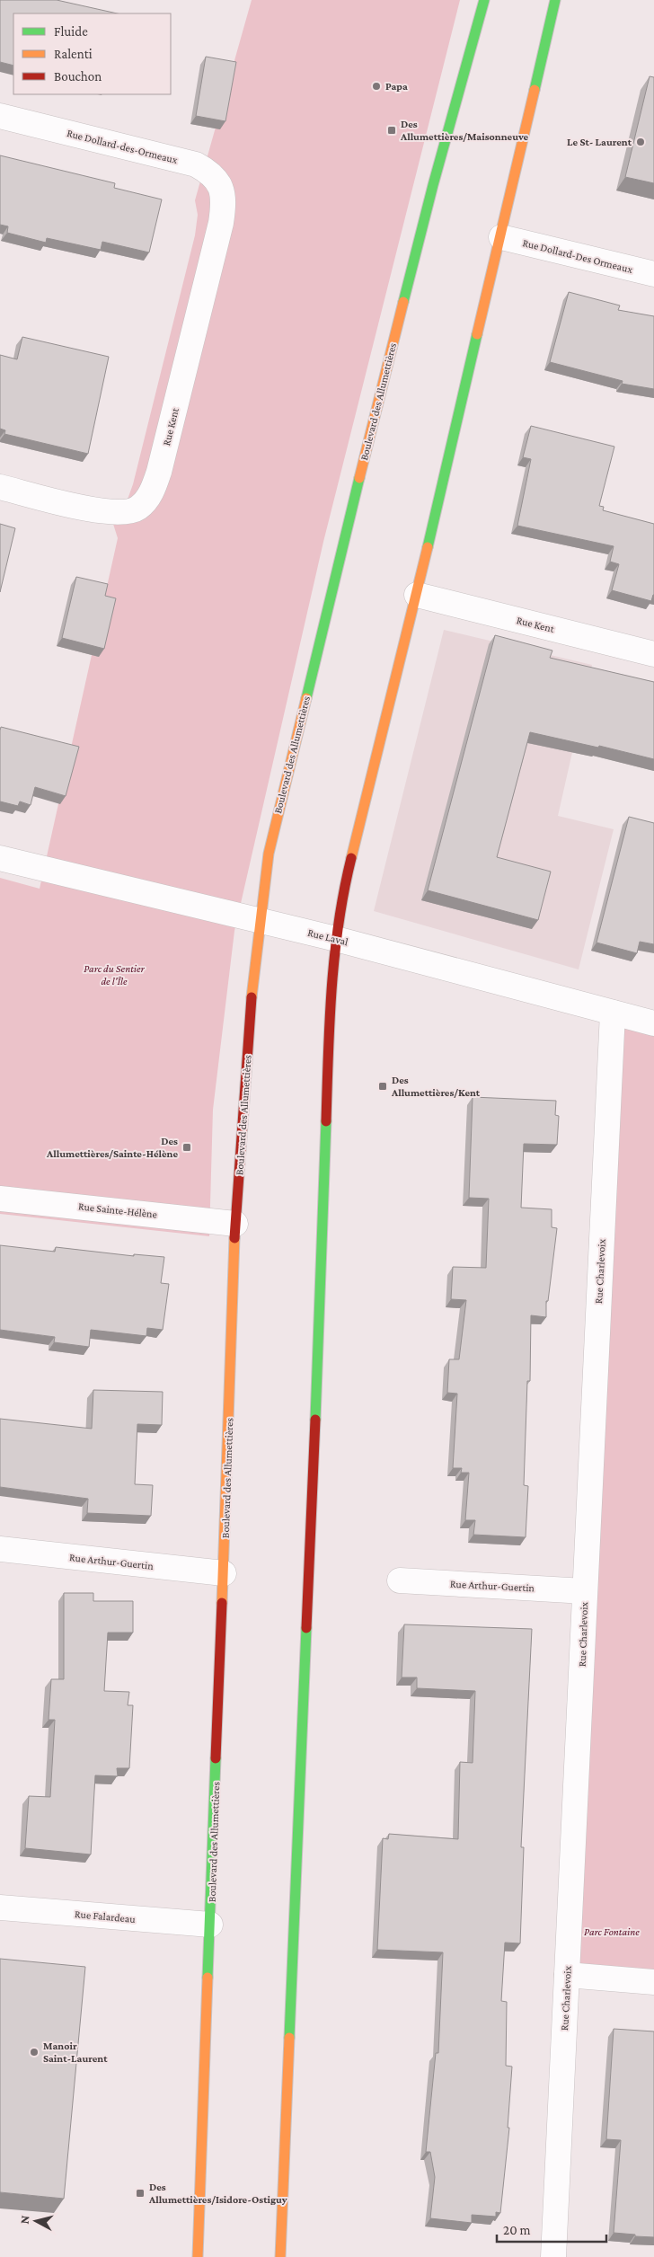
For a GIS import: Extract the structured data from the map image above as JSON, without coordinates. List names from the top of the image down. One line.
{"streets":{"main road":["Boulevard des Allumettières"],"street":["Rue Dollard-des-Ormeaux","Rue Dollard-Des Ormeaux","Rue Kent","Rue Laval","Rue Sainte-Hélène","Rue Charlevoix","Rue Arthur-Guertin","Rue Falardeau"]},"crossings":[["Rue Dollard-des-Ormeaux","Rue Kent"],["Boulevard des Allumettières","Rue Laval"],["Boulevard des Allumettières","Rue Sainte-Hélène"],["Boulevard des Allumettières","Rue Arthur-Guertin"],["Boulevard des Allumettières","Rue Falardeau"],["Rue Laval","Rue Charlevoix"],["Rue Charlevoix","Rue Arthur-Guertin"]],"parks":["Parc du Sentier de l'Île","Parc Fontaine"],"places":{"other":["Papa","Le St- Laurent","Manoir Saint-Laurent"],"transit":["Des Allumettières/Maisonneuve","Des Allumettières/Kent","Des Allumettières/Sainte-Hélène","Des Allumettières/Isidore-Ostiguy"]},"legend":["Fluide","Ralenti","Bouchon"],"scale_bar":"20 m","north":"left"}
